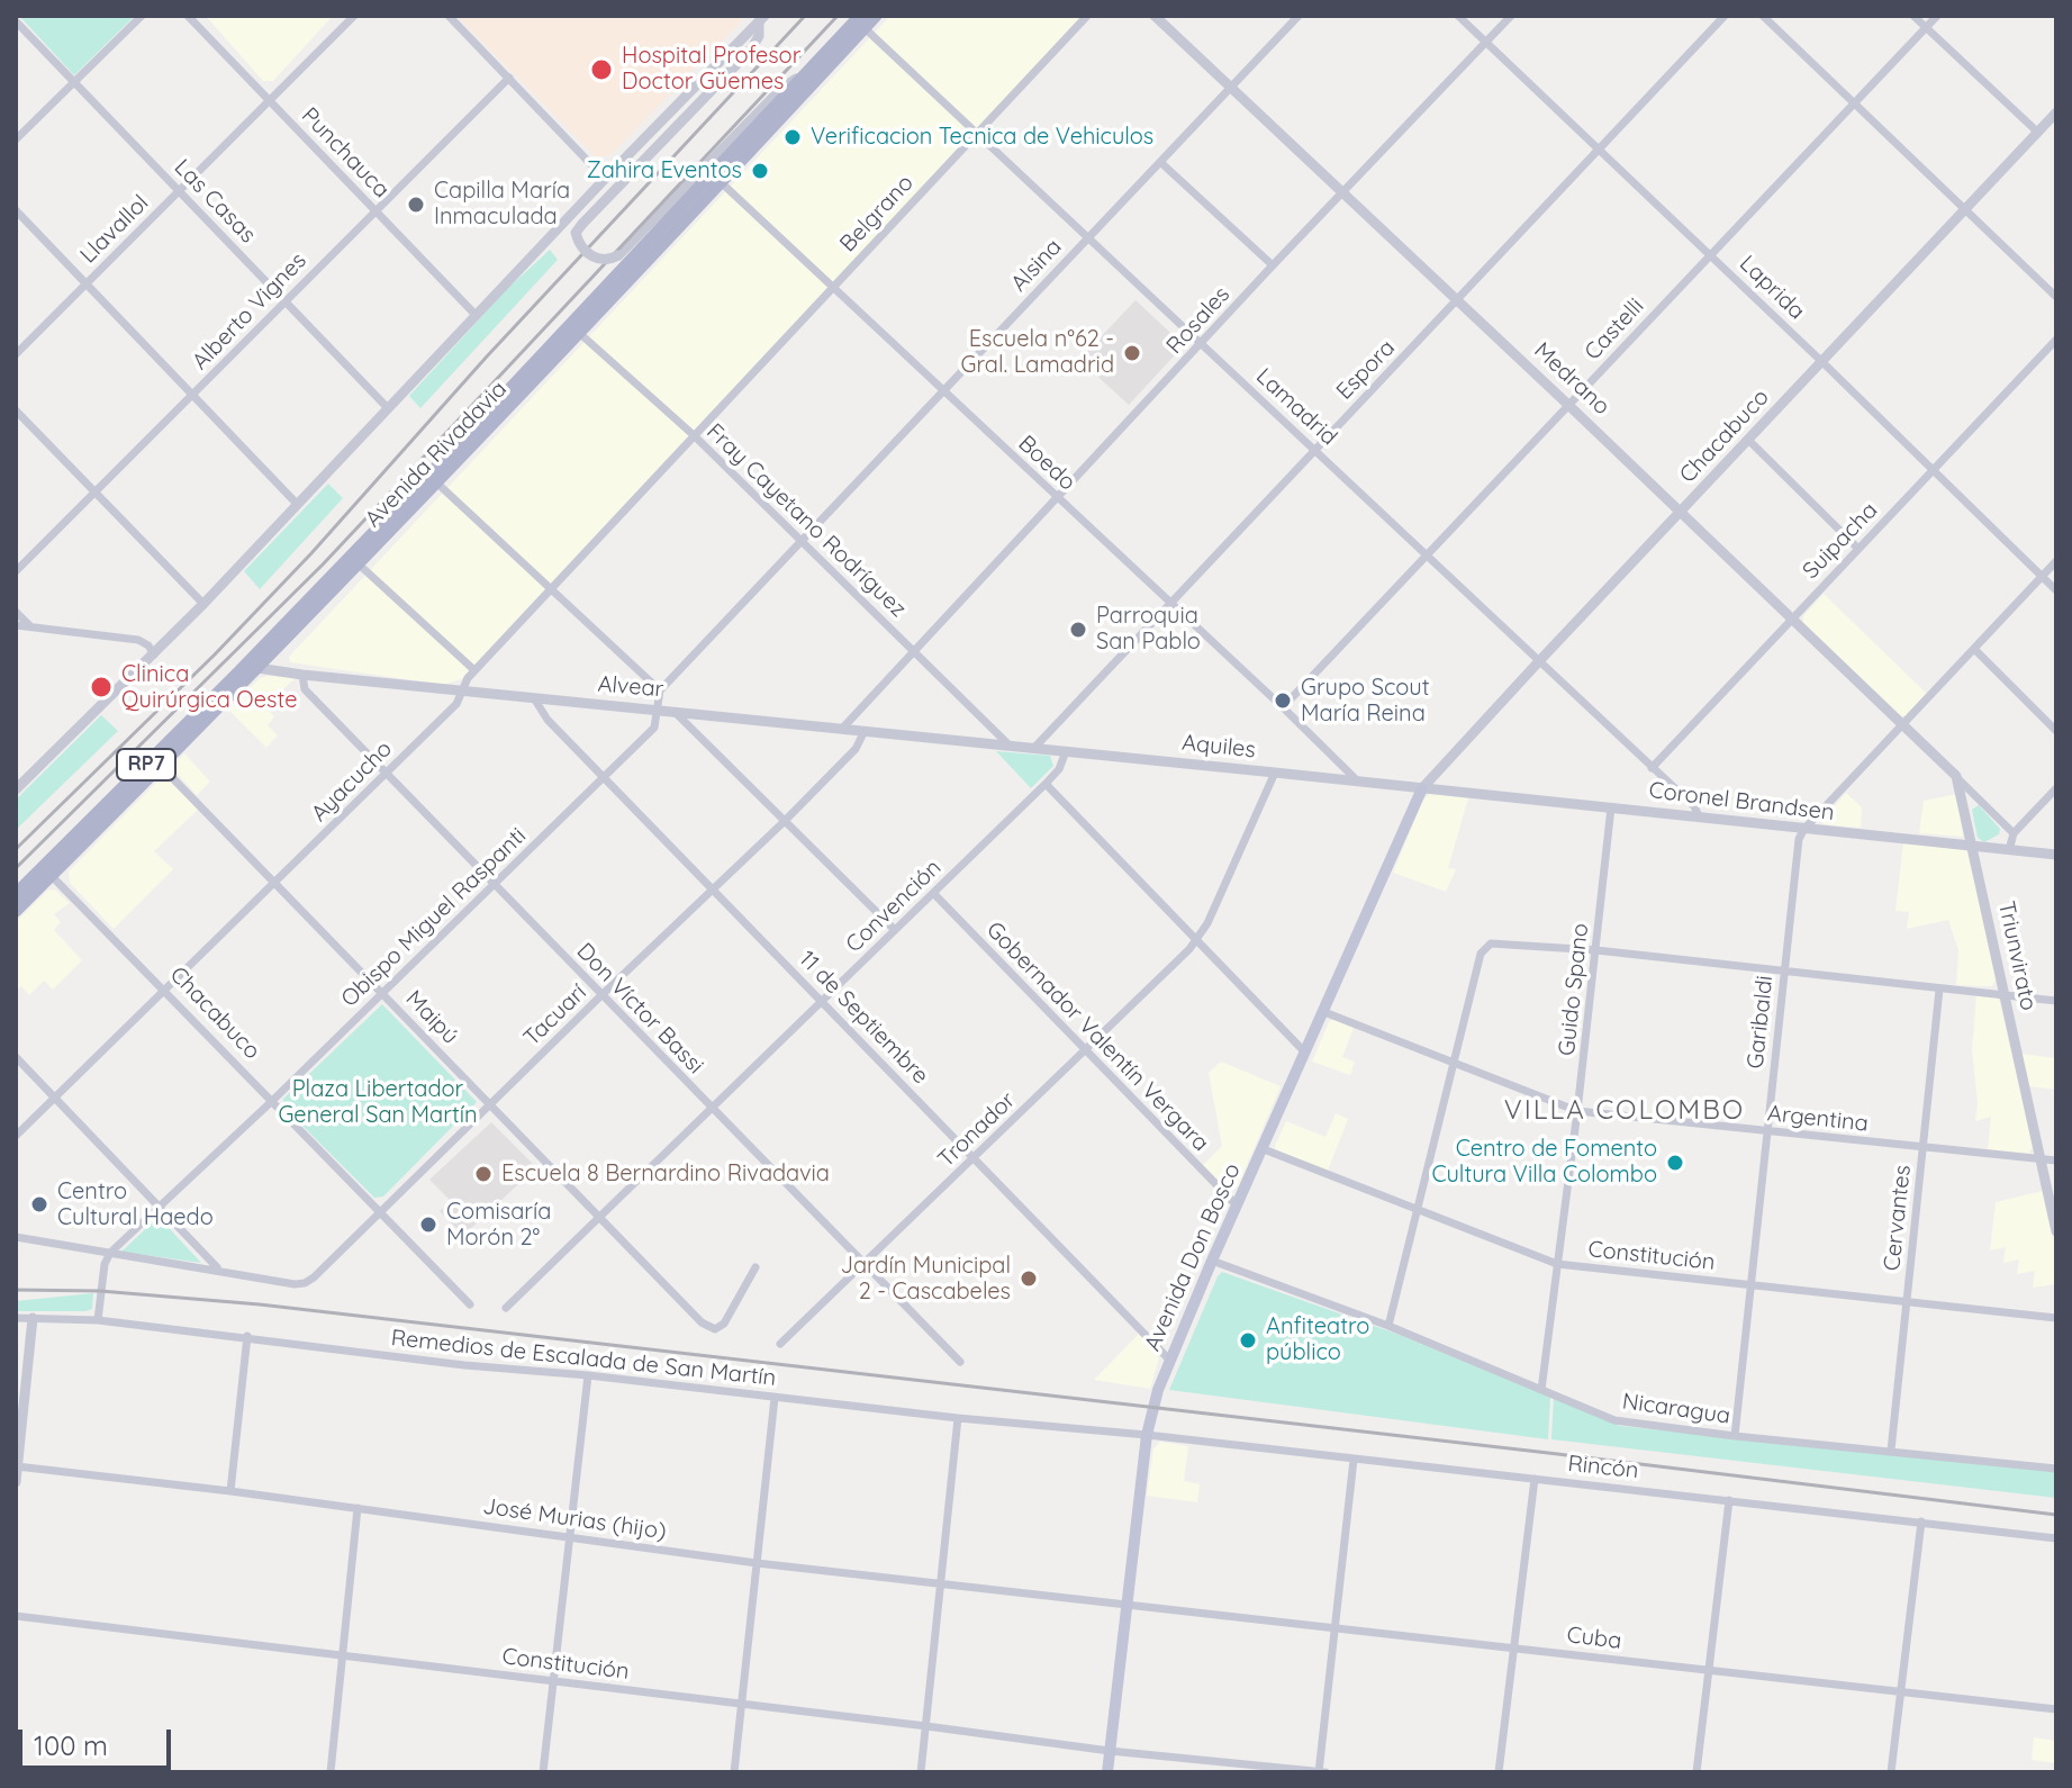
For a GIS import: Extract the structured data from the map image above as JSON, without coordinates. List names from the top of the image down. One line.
{"streets":{"main road":["Avenida Rivadavia","RP7","Avenida Don Bosco"],"street":["Punchauca","Las Casas","Belgrano","Llavallol","Alsina","Laprida","Alberto Vignes","Rosales","Castelli","Espora","Medrano","Lamadrid","Chacabuco","Boedo","Fray Cayetano Rodríguez","Suipacha","Alvear","Aquiles","Ayacucho","Coronel Brandsen","Convención","Obispo Miguel Raspanti","Triunvirato","Guido Spano","Don Víctor Bassi","Tacuarí","Maipú","11 de Septiembre","Garibaldi","Gobernador Valentín Vergara","Argentina","Tronador","Cervantes","Constitución","Remedios de Escalada de San Martín","Nicaragua","Rincón","José Murias (hijo)","Cuba"]},"crossings":[["Punchauca","Llavallol"],["Punchauca","Alberto Vignes"],["Las Casas","Llavallol"],["Las Casas","Alberto Vignes"],["Belgrano","Lamadrid"],["Belgrano","Boedo"],["Belgrano","Fray Cayetano Rodríguez"],["Belgrano","Ayacucho"],["Alsina","Medrano"],["Alsina","Lamadrid"],["Alsina","Boedo"],["Alsina","Fray Cayetano Rodríguez"],["Laprida","Rosales"],["Laprida","Castelli"],["Laprida","Espora"],["Laprida","Chacabuco"],["Laprida","Suipacha"],["Rosales","Medrano"],["Rosales","Lamadrid"],["Rosales","Boedo"],["Rosales","Fray Cayetano Rodríguez"],["Castelli","Medrano"],["Castelli","Lamadrid"],["Castelli","Boedo"],["Espora","Medrano"],["Espora","Lamadrid"],["Espora","Boedo"],["Espora","Aquiles"],["Medrano","Chacabuco"],["Medrano","Suipacha"],["Lamadrid","Chacabuco"],["Lamadrid","Avenida Rivadavia"],["Lamadrid","Suipacha"],["Lamadrid","Coronel Brandsen"],["Chacabuco","Avenida Rivadavia"],["Chacabuco","Aquiles"],["Chacabuco","Ayacucho"],["Chacabuco","Coronel Brandsen"],["Chacabuco","Obispo Miguel Raspanti"],["Chacabuco","Tacuarí"],["Chacabuco","Avenida Don Bosco"],["Avenida Rivadavia","Boedo"],["Avenida Rivadavia","Fray Cayetano Rodríguez"],["Avenida Rivadavia","Alvear"],["Avenida Rivadavia","Maipú"],["Boedo","Aquiles"],["Fray Cayetano Rodríguez","Alvear"],["Fray Cayetano Rodríguez","Aquiles"],["Fray Cayetano Rodríguez","Ayacucho"],["Alvear","Aquiles"],["Alvear","Ayacucho"],["Alvear","Obispo Miguel Raspanti"],["Alvear","Don Víctor Bassi"],["Alvear","Tacuarí"],["Alvear","11 de Septiembre"],["Aquiles","Coronel Brandsen"],["Aquiles","Convención"],["Aquiles","Avenida Don Bosco"],["Ayacucho","Don Víctor Bassi"],["Ayacucho","Maipú"],["Coronel Brandsen","Triunvirato"],["Coronel Brandsen","Guido Spano"],["Coronel Brandsen","Garibaldi"],["Coronel Brandsen","Avenida Don Bosco"],["Convención","Don Víctor Bassi"],["Convención","Maipú"],["Convención","11 de Septiembre"],["Convención","Gobernador Valentín Vergara"],["Obispo Miguel Raspanti","Don Víctor Bassi"],["Obispo Miguel Raspanti","Maipú"],["Obispo Miguel Raspanti","11 de Septiembre"],["Triunvirato","Argentina"],["Guido Spano","Argentina"],["Guido Spano","Constitución"],["Guido Spano","Nicaragua"],["Don Víctor Bassi","Tacuarí"],["Don Víctor Bassi","Tronador"],["Tacuarí","Maipú"],["Tacuarí","11 de Septiembre"],["11 de Septiembre","Tronador"],["11 de Septiembre","Avenida Don Bosco"],["Garibaldi","Argentina"],["Garibaldi","Constitución"],["Garibaldi","Nicaragua"],["Gobernador Valentín Vergara","Tronador"],["Gobernador Valentín Vergara","Avenida Don Bosco"],["Argentina","Cervantes"],["Argentina","Avenida Don Bosco"],["Cervantes","Constitución"],["Cervantes","Nicaragua"],["Constitución","Avenida Don Bosco"],["Avenida Don Bosco","Remedios de Escalada de San Martín"],["Avenida Don Bosco","Nicaragua"],["Avenida Don Bosco","Rincón"],["Avenida Don Bosco","José Murias (hijo)"],["Avenida Don Bosco","Cuba"],["Remedios de Escalada de San Martín","Rincón"],["José Murias (hijo)","Cuba"]],"districts":["VILLA COLOMBO"],"parks":["Plaza Libertador General San Martín"],"places":["Hospital Profesor Doctor Güemes","Verificacion Tecnica de Vehiculos","Zahira Eventos","Capilla María Inmaculada","Escuela n°62 - Gral. Lamadrid","Parroquia San Pablo","Clinica Quirúrgica Oeste","Grupo Scout María Reina","Centro de Fomento Cultura Villa Colombo","Escuela 8 Bernardino Rivadavia","Centro Cultural Haedo","Comisaría Morón 2°","Jardín Municipal 2 - Cascabeles","Anfiteatro público"],"scale_bar":"100 m"}
